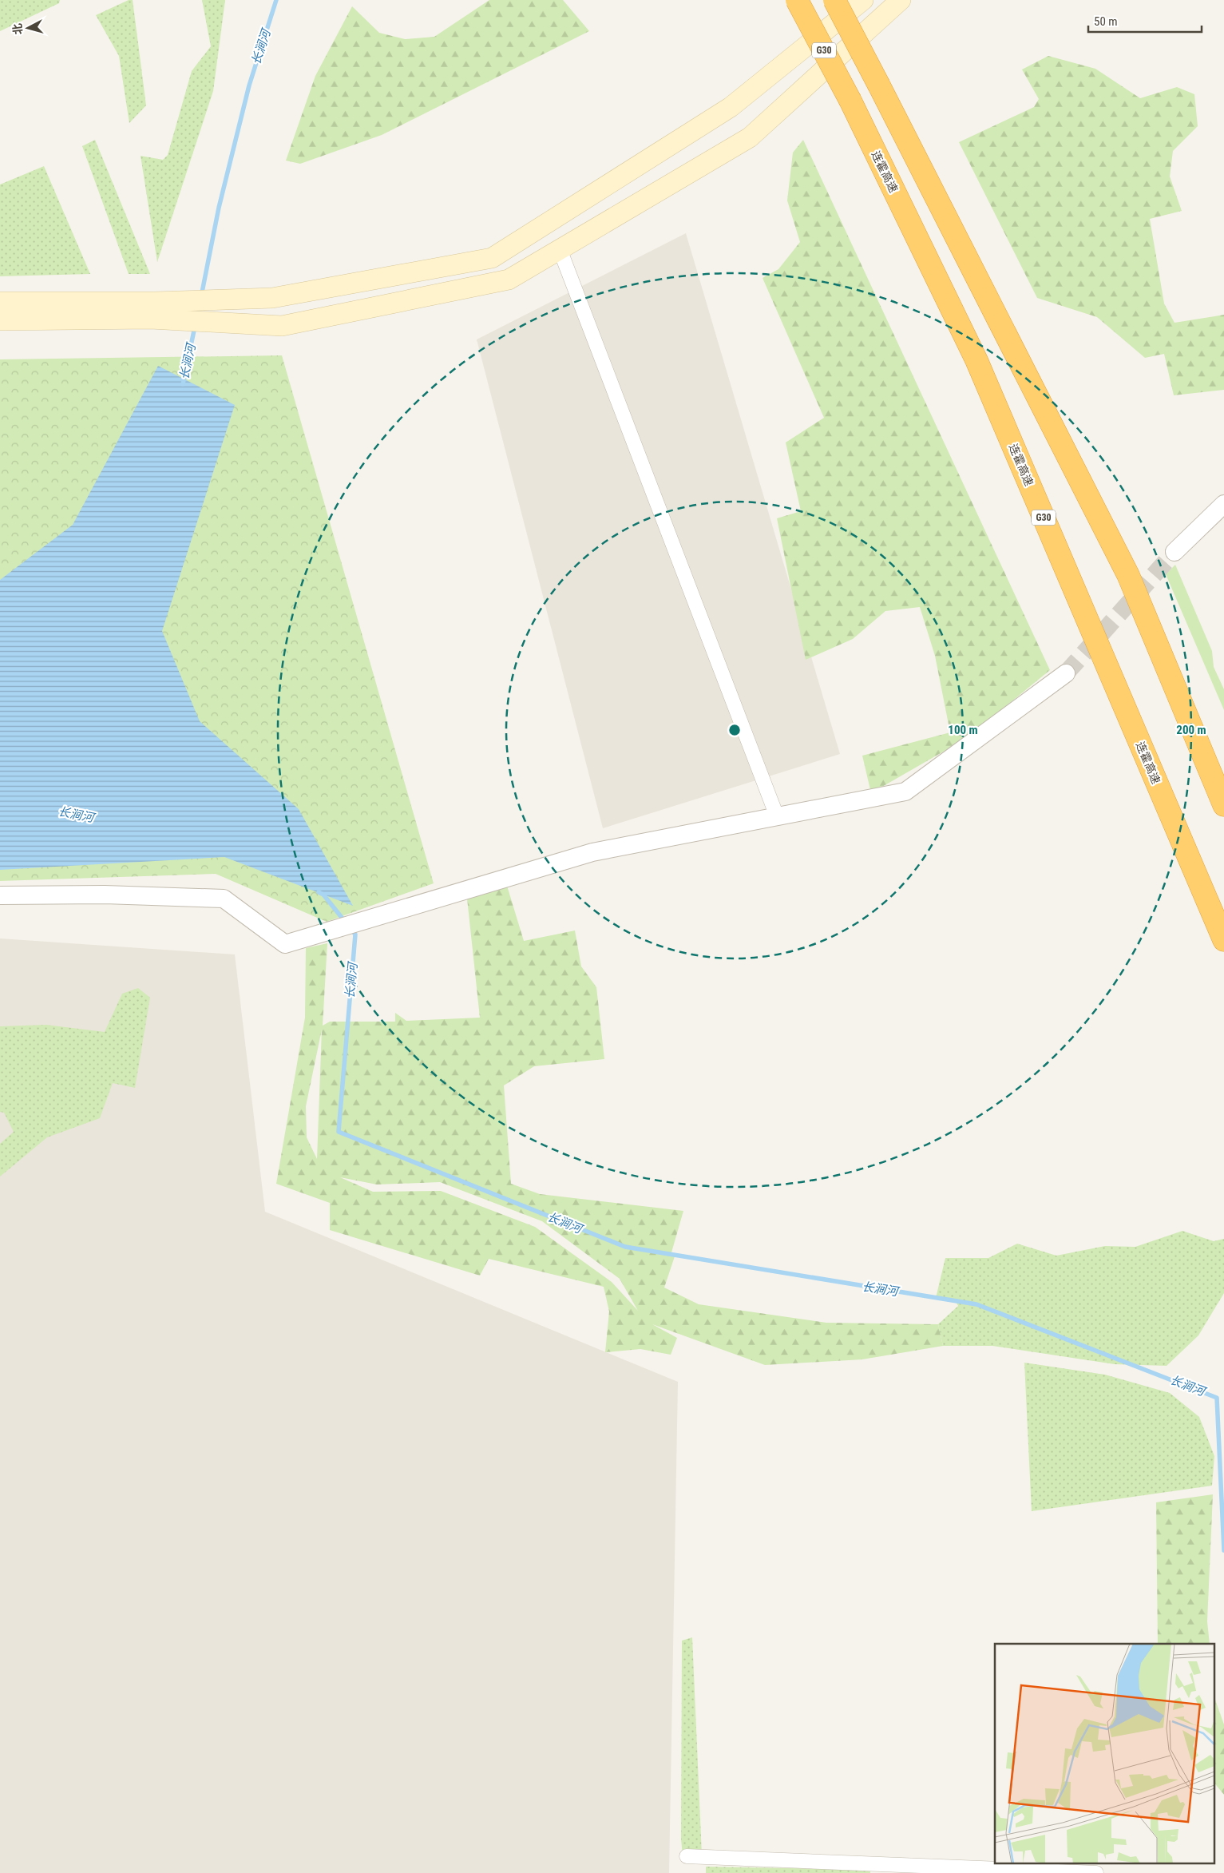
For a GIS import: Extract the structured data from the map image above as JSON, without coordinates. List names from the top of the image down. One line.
{"streets":{"highway":["G30","连霍高速"]},"water":["长涧河"],"scale_bar":"50 m","north":"left","rings":["100 m","200 m"]}
